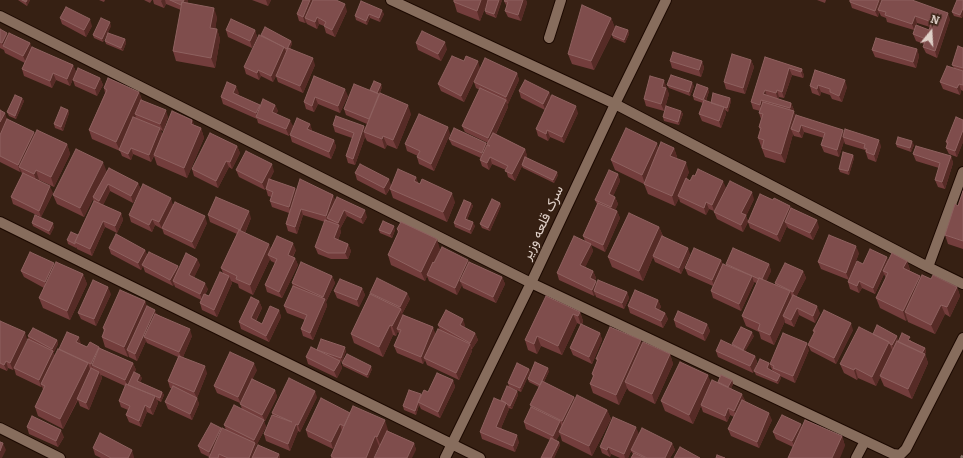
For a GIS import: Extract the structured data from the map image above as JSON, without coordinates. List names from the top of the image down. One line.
{"streets":{"street":["سرک قلعه وزیر"]},"north":"top"}
